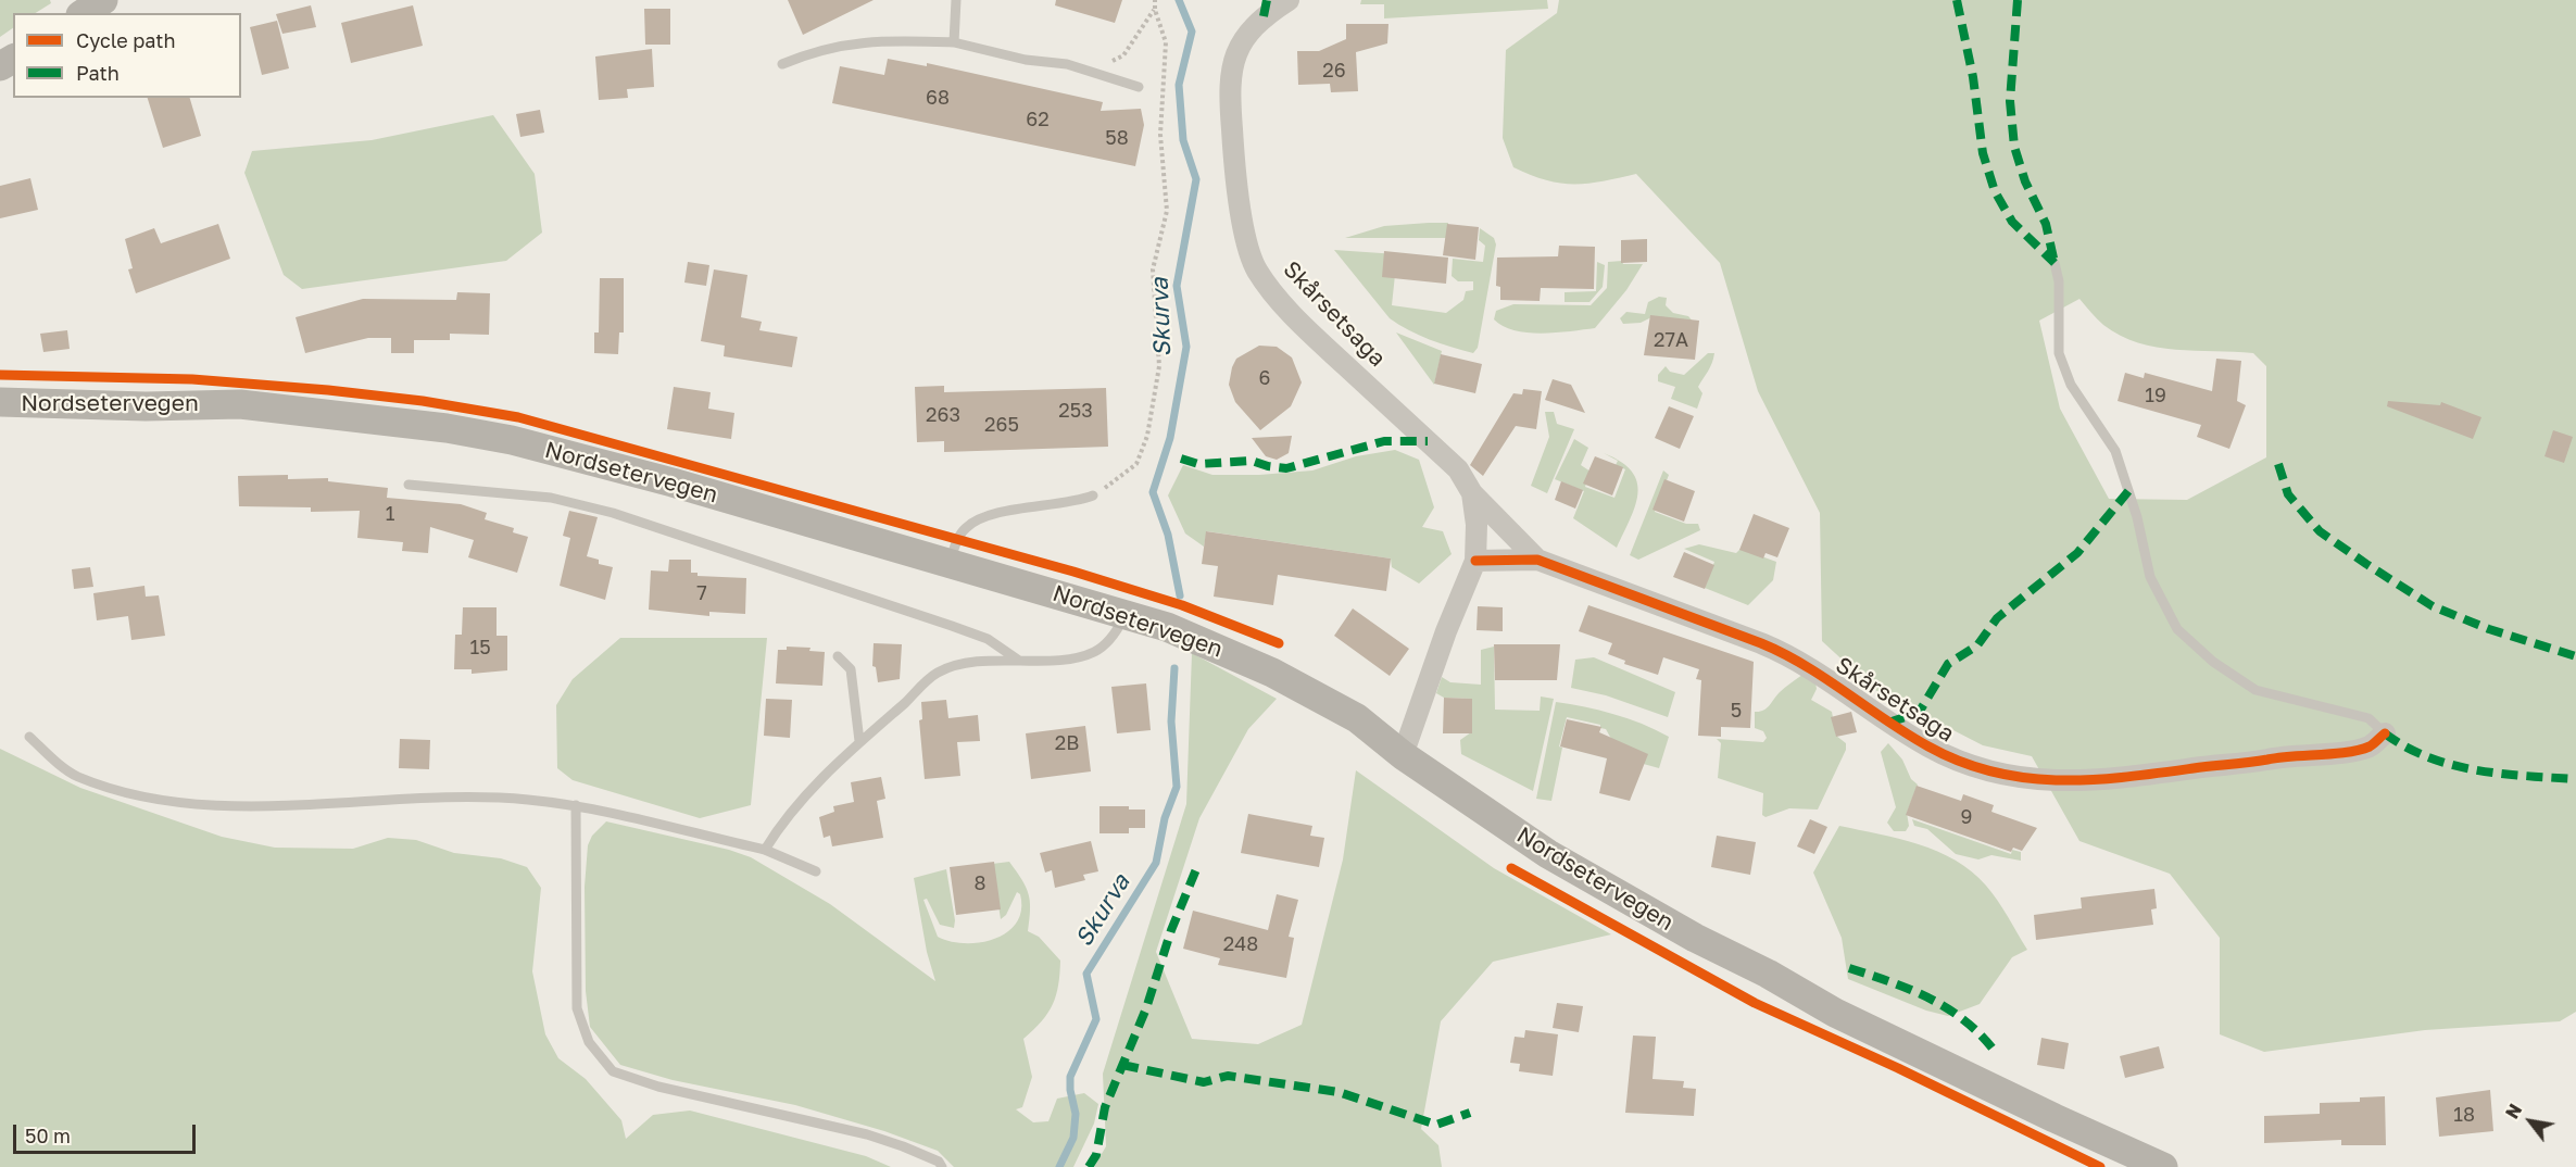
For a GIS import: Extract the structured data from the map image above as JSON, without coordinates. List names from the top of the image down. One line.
{"streets":{"main road":["Nordsetervegen"],"street":["Skårsetsaga"]},"crossings":[["Skårsetsaga","Nordsetervegen"]],"water":["Skurva"],"house_numbers":["26","68","62","58","27A","6","19","253","263","265","1","7","15","5","2B","9","8","248","18"],"legend":["Cycle path","Path"],"scale_bar":"50 m","north":"top left"}
